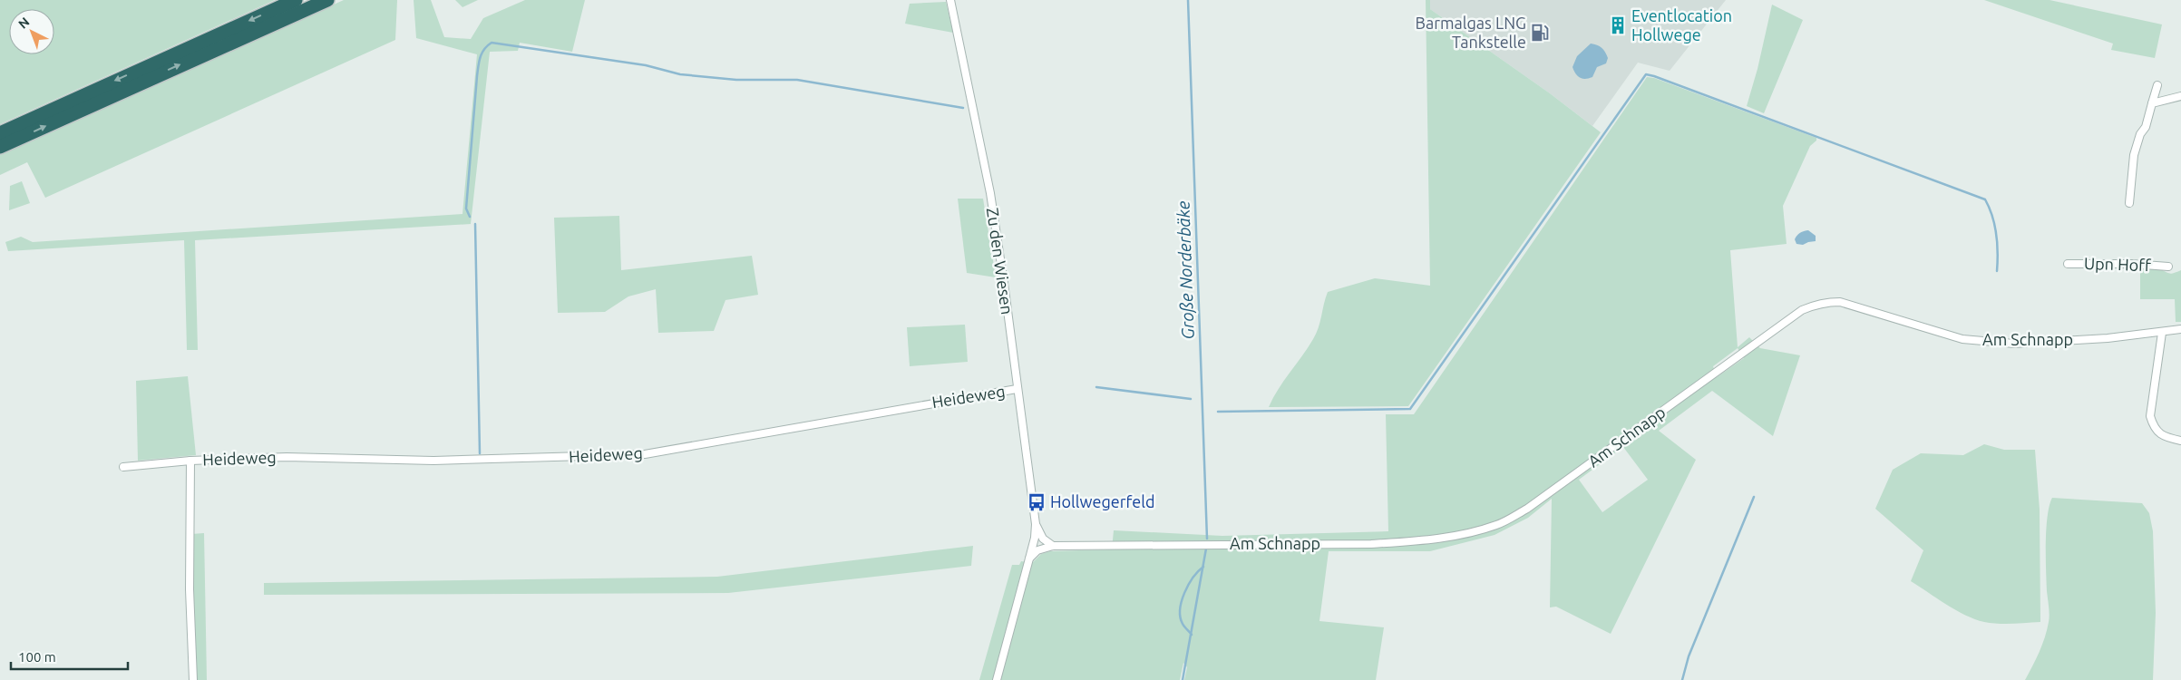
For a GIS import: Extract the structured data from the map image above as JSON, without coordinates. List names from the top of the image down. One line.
{"streets":{"street":["Zu den Wiesen","Upn Hoff","Am Schnapp","Heideweg"]},"crossings":[["Zu den Wiesen","Heideweg"]],"water":["Große Norderbäke"],"places":{"building":["Eventlocation Hollwege"],"fuel station":["Barmalgas LNG Tankstelle"],"bus stop":["Hollwegerfeld"]},"scale_bar":"100 m","north":"top left"}
